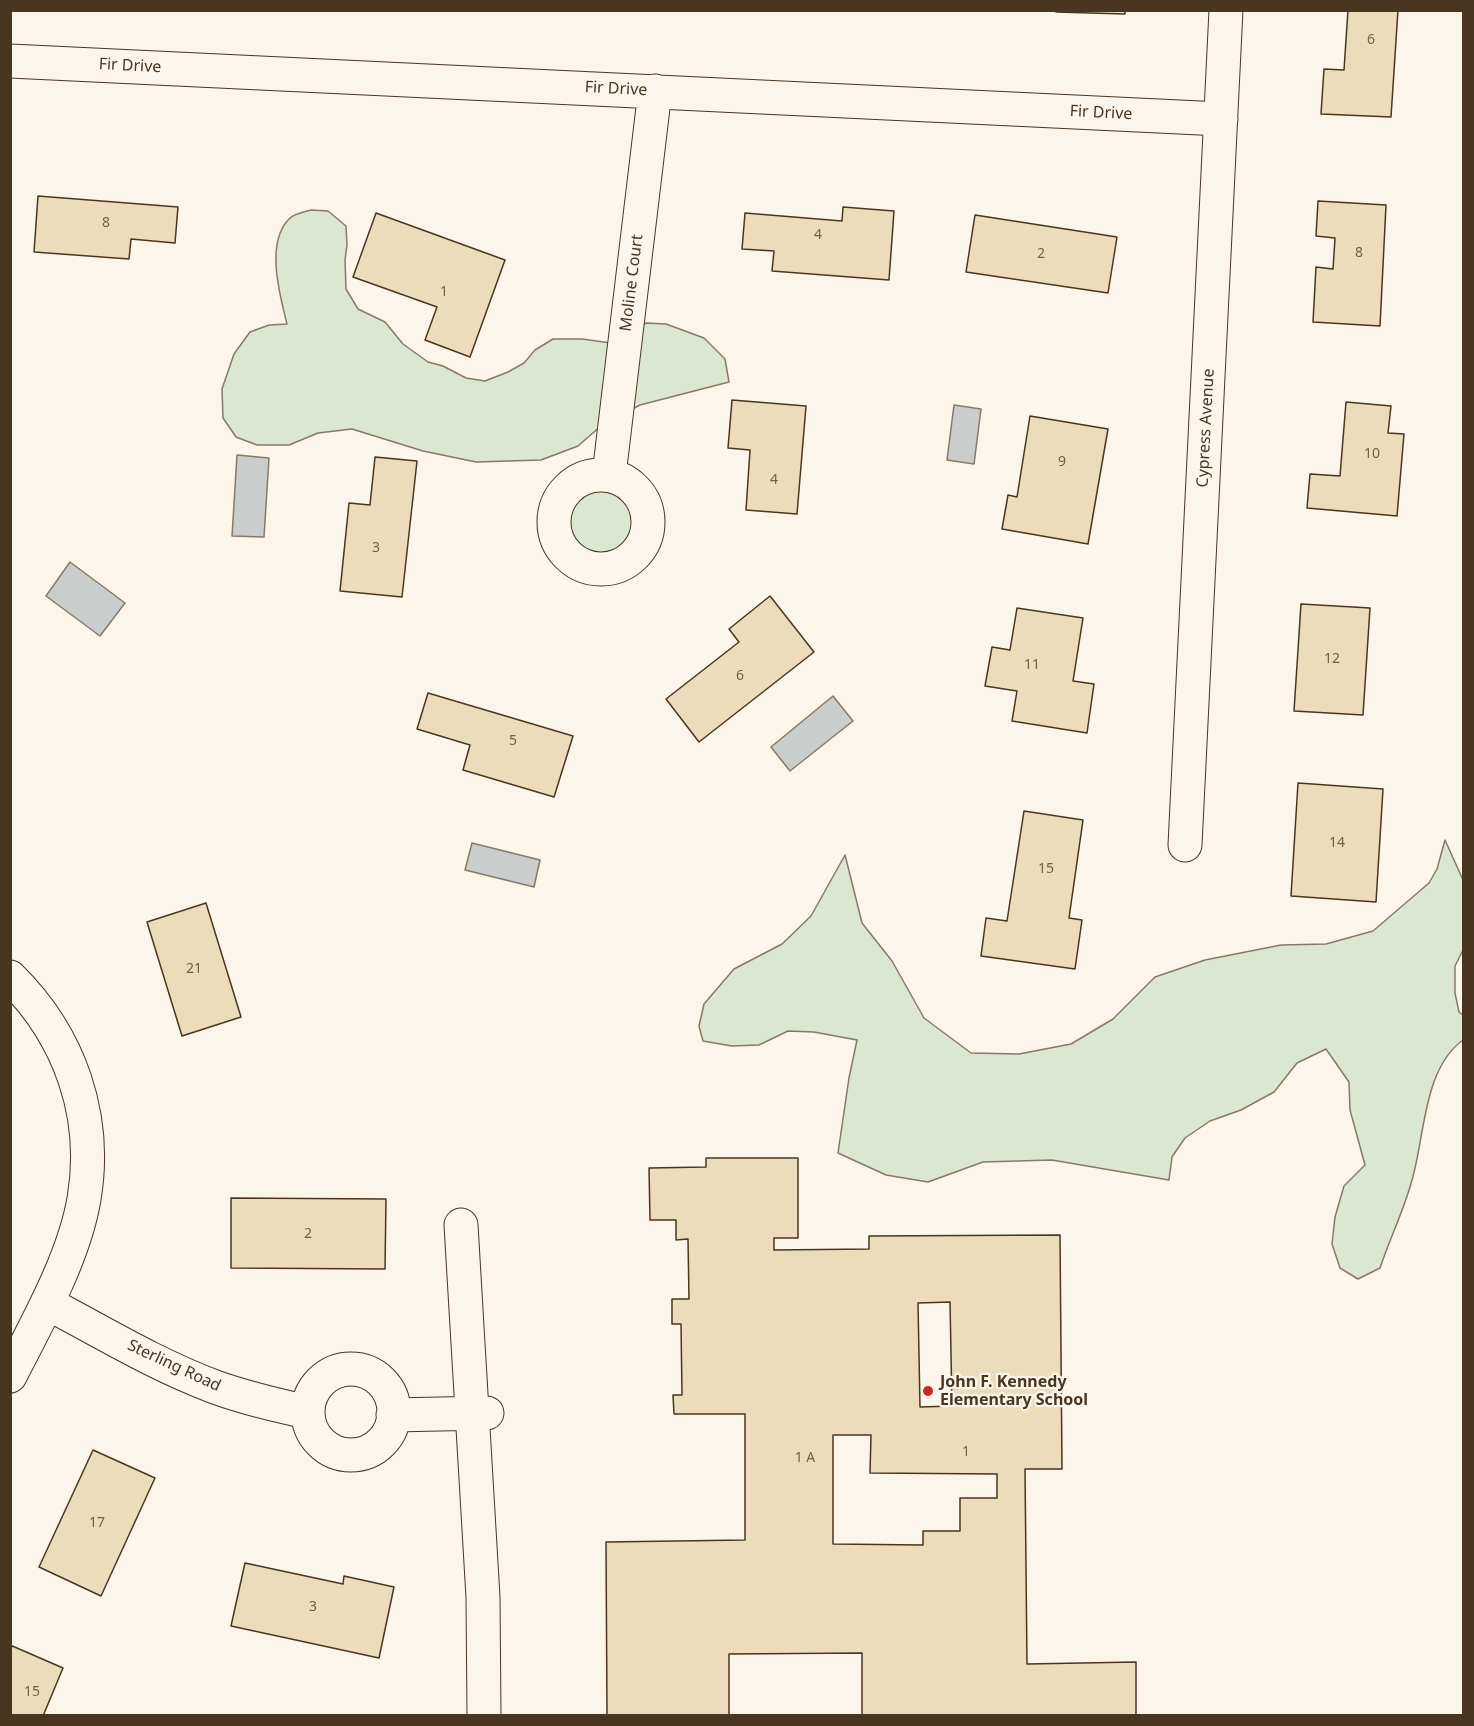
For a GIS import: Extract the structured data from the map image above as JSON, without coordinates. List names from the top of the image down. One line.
{"streets":{"street":["Fir Drive","Moline Court","Cypress Avenue","Sterling Road"]},"crossings":[["Fir Drive","Moline Court"],["Fir Drive","Cypress Avenue"]],"places":["John F. Kennedy Elementary School"],"house_numbers":["6","8","4","8","2","1","10","9","4","3","12","11","6","5","14","15","21","2","1","1 A","17","3","15"]}
